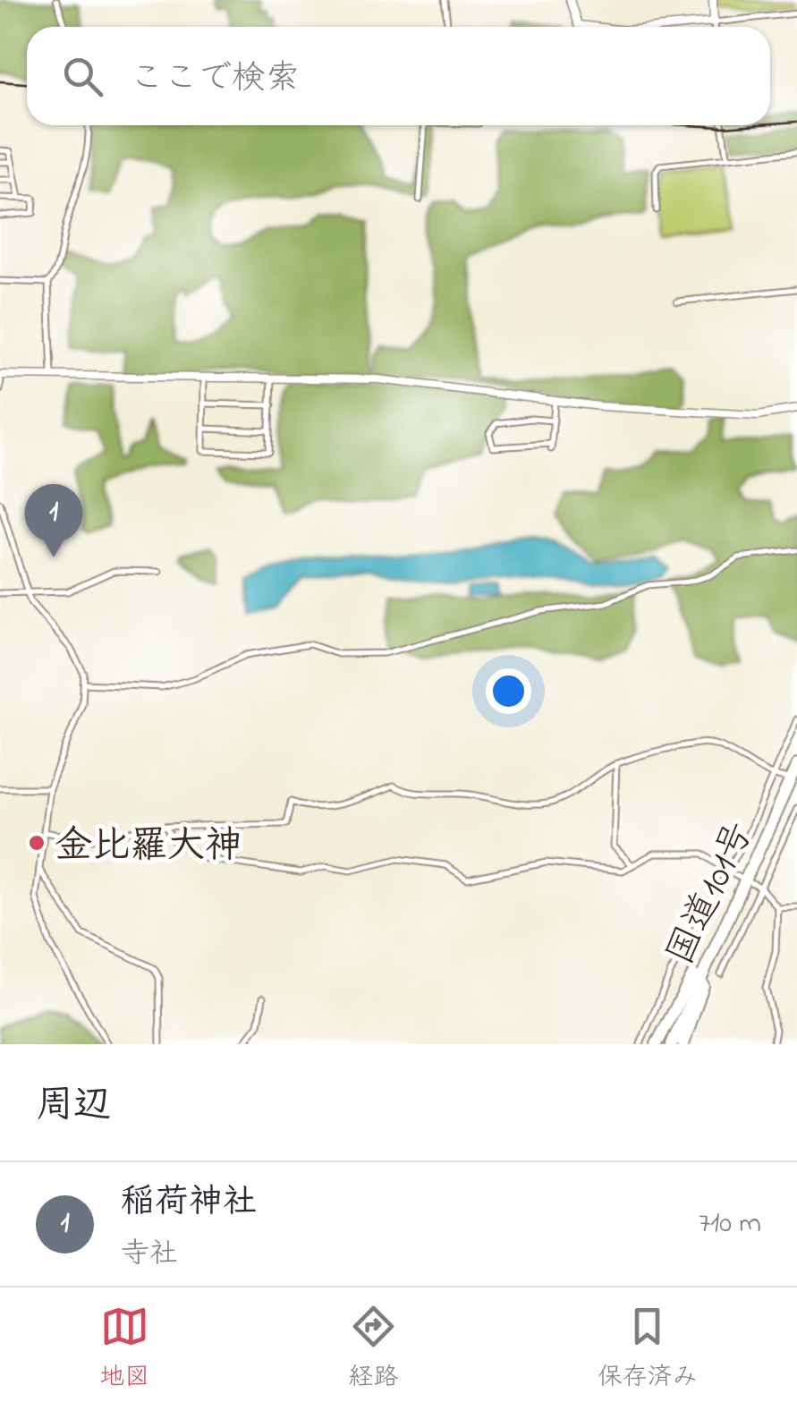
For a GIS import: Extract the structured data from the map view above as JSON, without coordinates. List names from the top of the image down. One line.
{"streets":{"highway":["国道101号"]},"places":["金比羅大神"],"page":{"search":"ここで検索","pins":"1","heading":"周辺","list":[{"mark":"1","name":"稲荷神社","note":"寺社","value":"710 m"}],"nav":["地図","経路","保存済み"]}}
